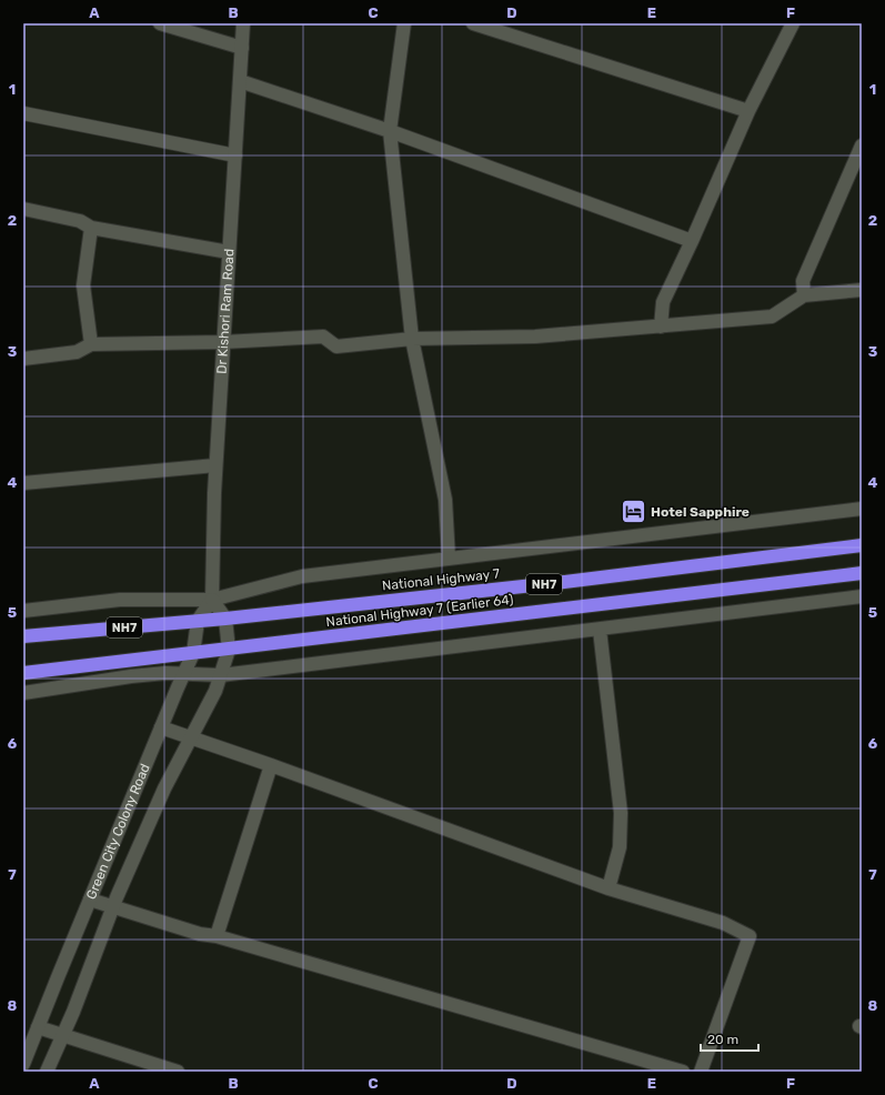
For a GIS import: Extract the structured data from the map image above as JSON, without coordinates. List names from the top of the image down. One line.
{"streets":{"highway":["National Highway 7","NH7","National Highway 7 (Earlier 64)"],"street":["Dr Kishori Ram Road","Green City Colony Road"]},"crossings":[["Dr Kishori Ram Road","Green City Colony Road"],["National Highway 7","Green City Colony Road"],["NH7","National Highway 7 (Earlier 64)"],["NH7","Green City Colony Road"],["National Highway 7 (Earlier 64)","Green City Colony Road"]],"places":{"hotel":["Hotel Sapphire"]},"scale_bar":"20 m","grid":{"columns":["A","B","C","D","E","F"],"rows":["1","2","3","4","5","6","7","8"]}}
